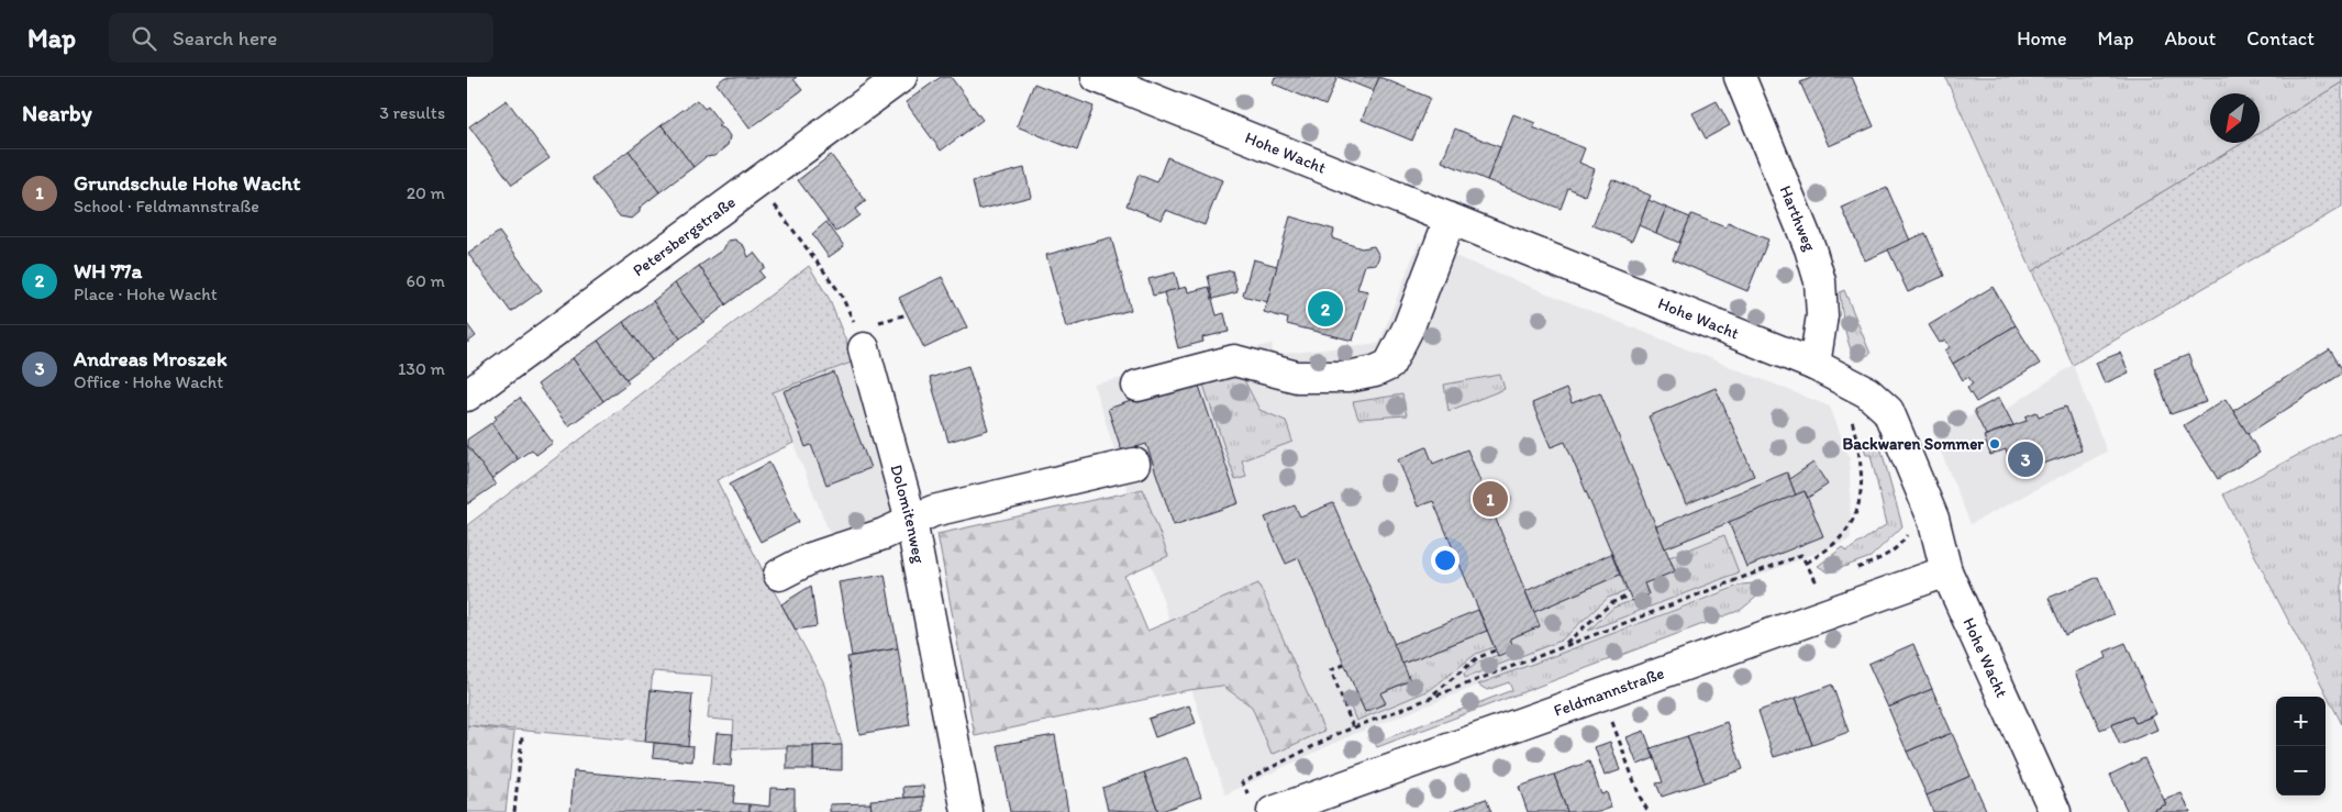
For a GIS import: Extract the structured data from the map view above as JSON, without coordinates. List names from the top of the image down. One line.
{"streets":{"street":["Hohe Wacht","Harthweg","Petersbergstraße","Dolomitenweg","Feldmannstraße"]},"crossings":[["Hohe Wacht","Harthweg"],["Hohe Wacht","Feldmannstraße"]],"places":["Backwaren Sommer"],"north":"bottom left","page":{"header":"Map","search":"Search here","nav":["Home","Map","About","Contact"],"heading":["Nearby","3 results"],"list":[{"mark":"1","name":"Grundschule Hohe Wacht","note":"School · Feldmannstraße","value":"20 m"},{"mark":"2","name":"WH 77a","note":"Place · Hohe Wacht","value":"60 m"},{"mark":"3","name":"Andreas Mroszek","note":"Office · Hohe Wacht","value":"130 m"}],"pins":["2","3","1"],"map_buttons":["+","−"]}}
